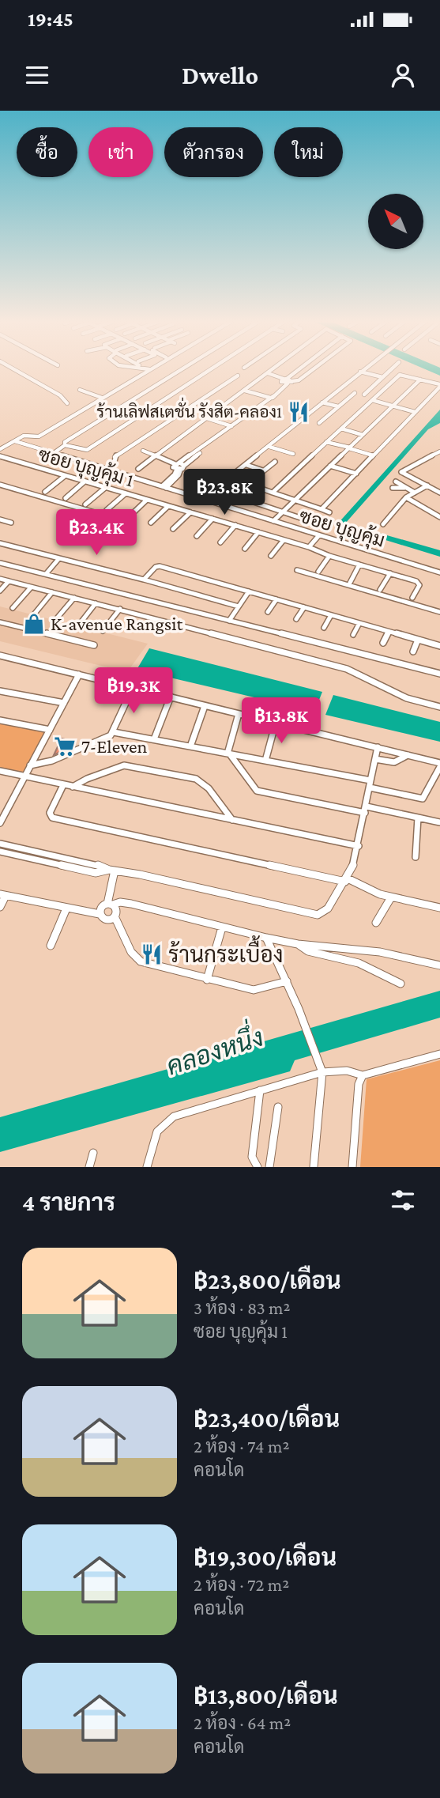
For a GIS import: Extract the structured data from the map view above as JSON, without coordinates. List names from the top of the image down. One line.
{"streets":{"street":["ซอย บุญคุ้ม 1","ซอย บุญคุ้ม"]},"water":["คลองหนึ่ง"],"places":{"restaurant":["ร้านเลิฟสเตชั่น รังสิต-คลอง1","ร้านกระเบื้อง"],"shop":["K-avenue Rangsit"],"supermarket":["7-Eleven"]},"north":"top left","page":{"status":"19:45","header":"Dwello","chip":["ซื้อ","เช่า","ตัวกรอง","ใหม่"],"price":["฿23.8K","฿23.4K","฿19.3K","฿13.8K"],"heading":"4 รายการ","list":[{"name":"฿23,800/เดือน","note":"3 ห้อง · 83 m² · ซอย บุญคุ้ม 1"},{"name":"฿23,400/เดือน","note":"2 ห้อง · 74 m² · คอนโด"},{"name":"฿19,300/เดือน","note":"2 ห้อง · 72 m² · คอนโด"},{"name":"฿13,800/เดือน","note":"2 ห้อง · 64 m² · คอนโด"}]}}
